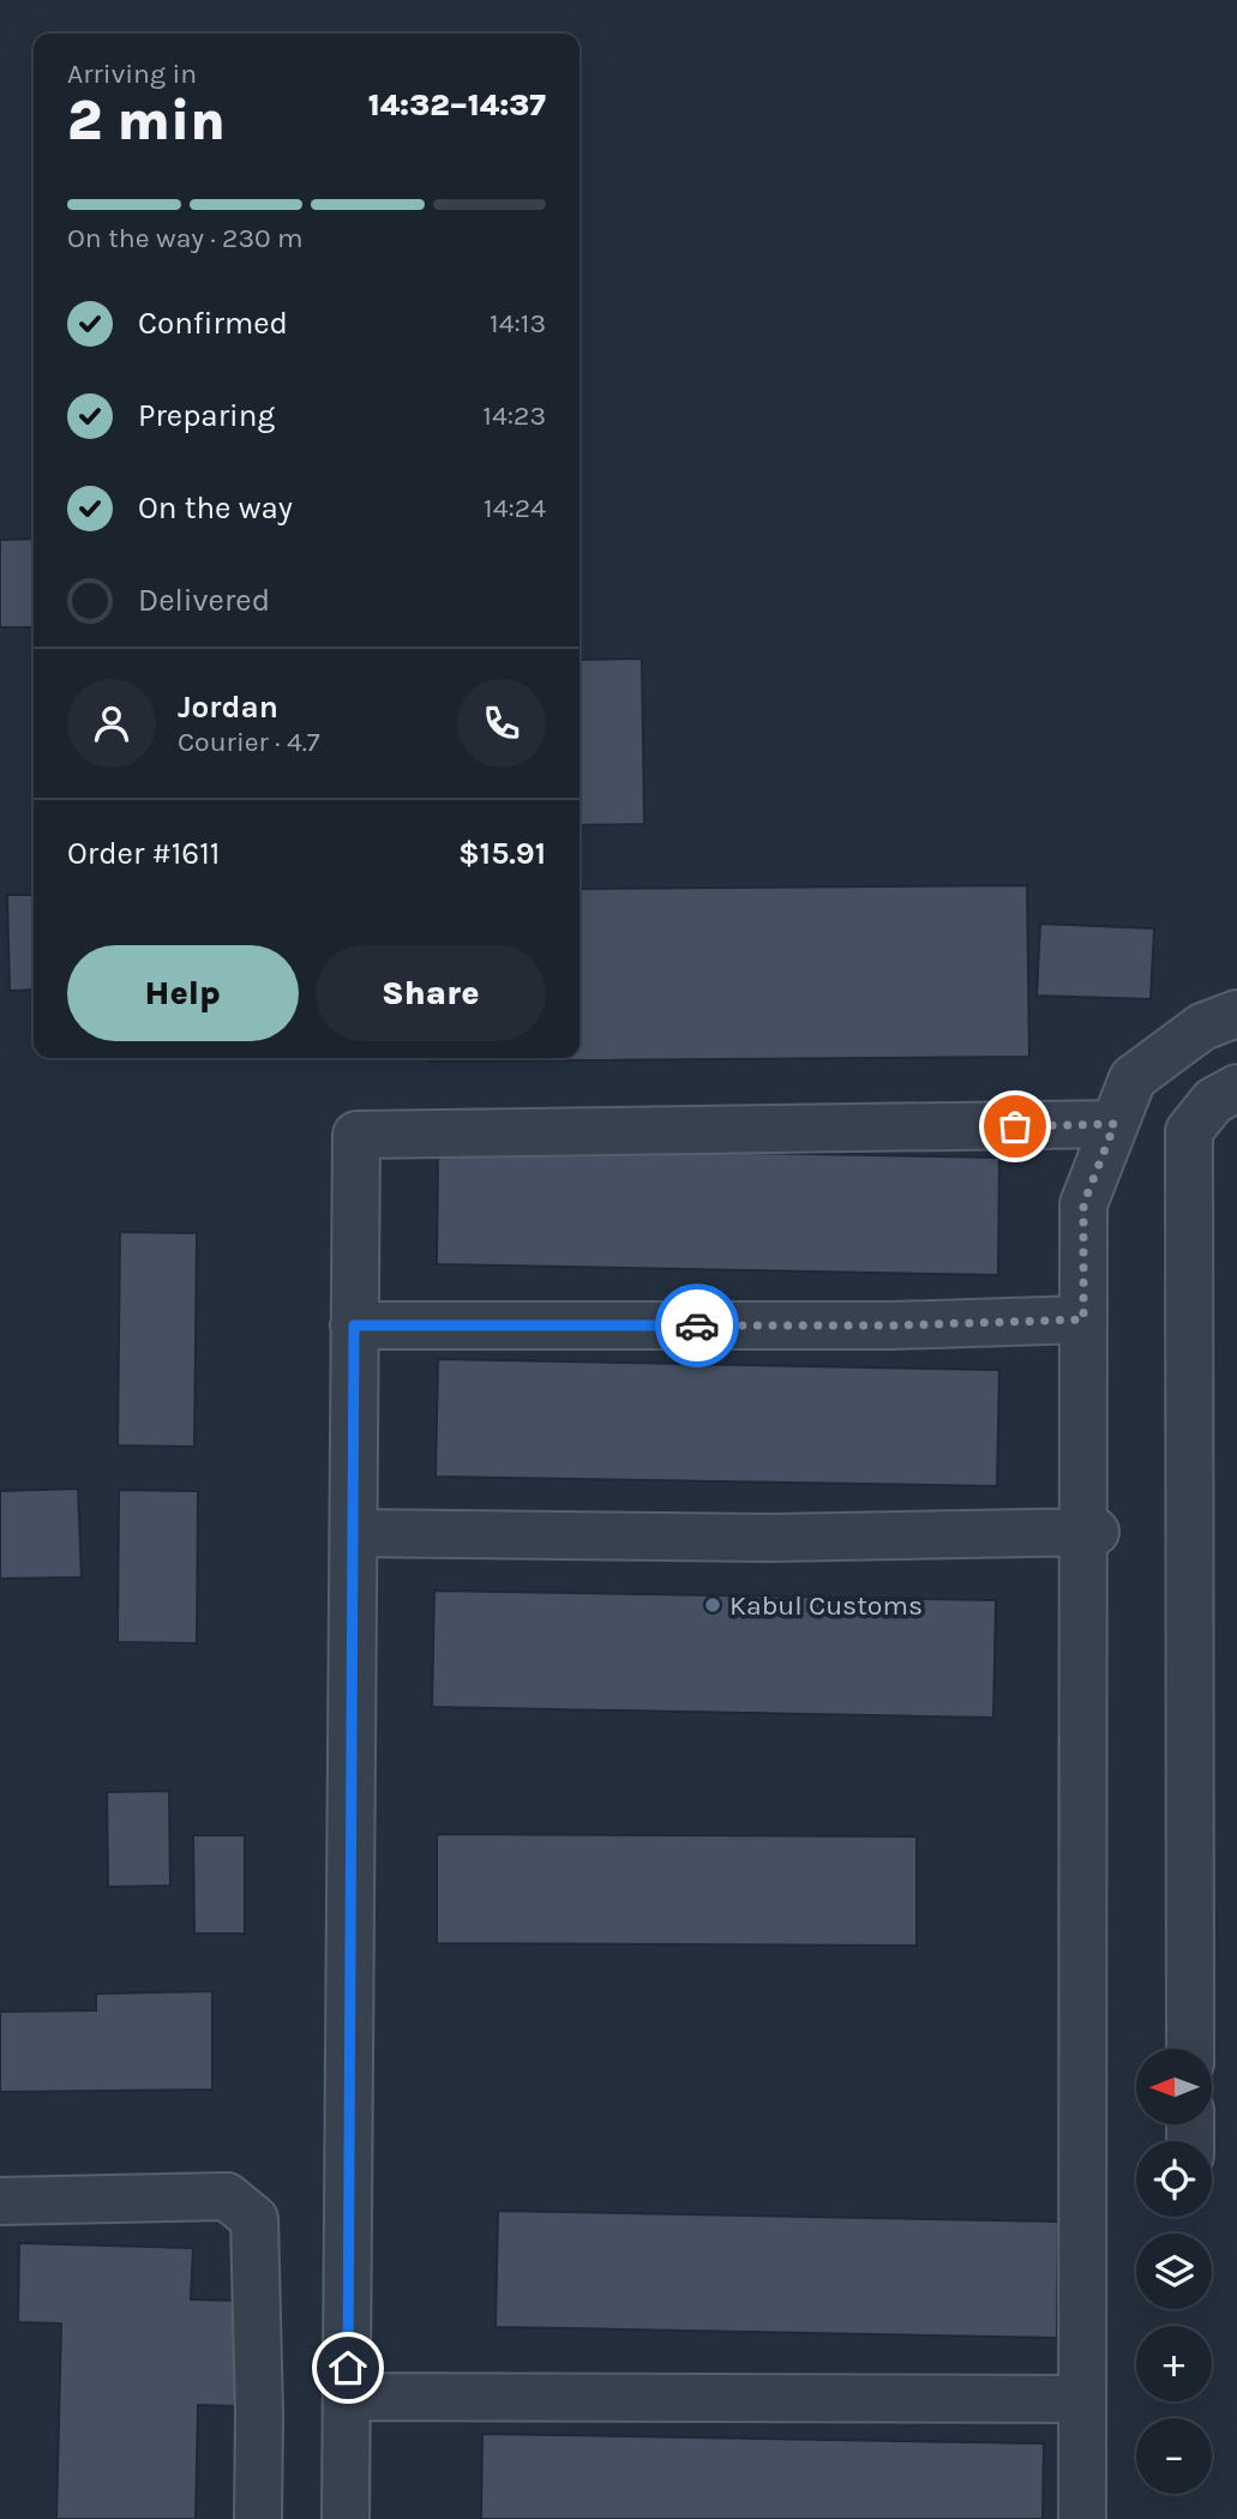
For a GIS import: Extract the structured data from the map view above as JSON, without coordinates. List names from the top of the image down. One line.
{"places":["Kabul Customs"],"north":"left","page":{"heading":["2 min","Arriving in","14:32–14:37"],"panel":["Jordan","Courier · 4.7","Order #1611","$15.91"],"bar":"On the way · 230 m","list":[["Confirmed","14:13"],["Preparing","14:23"],["On the way","14:24"],"Delivered"],"buttons":["Help","Share"],"map_buttons":["+","−"]}}
